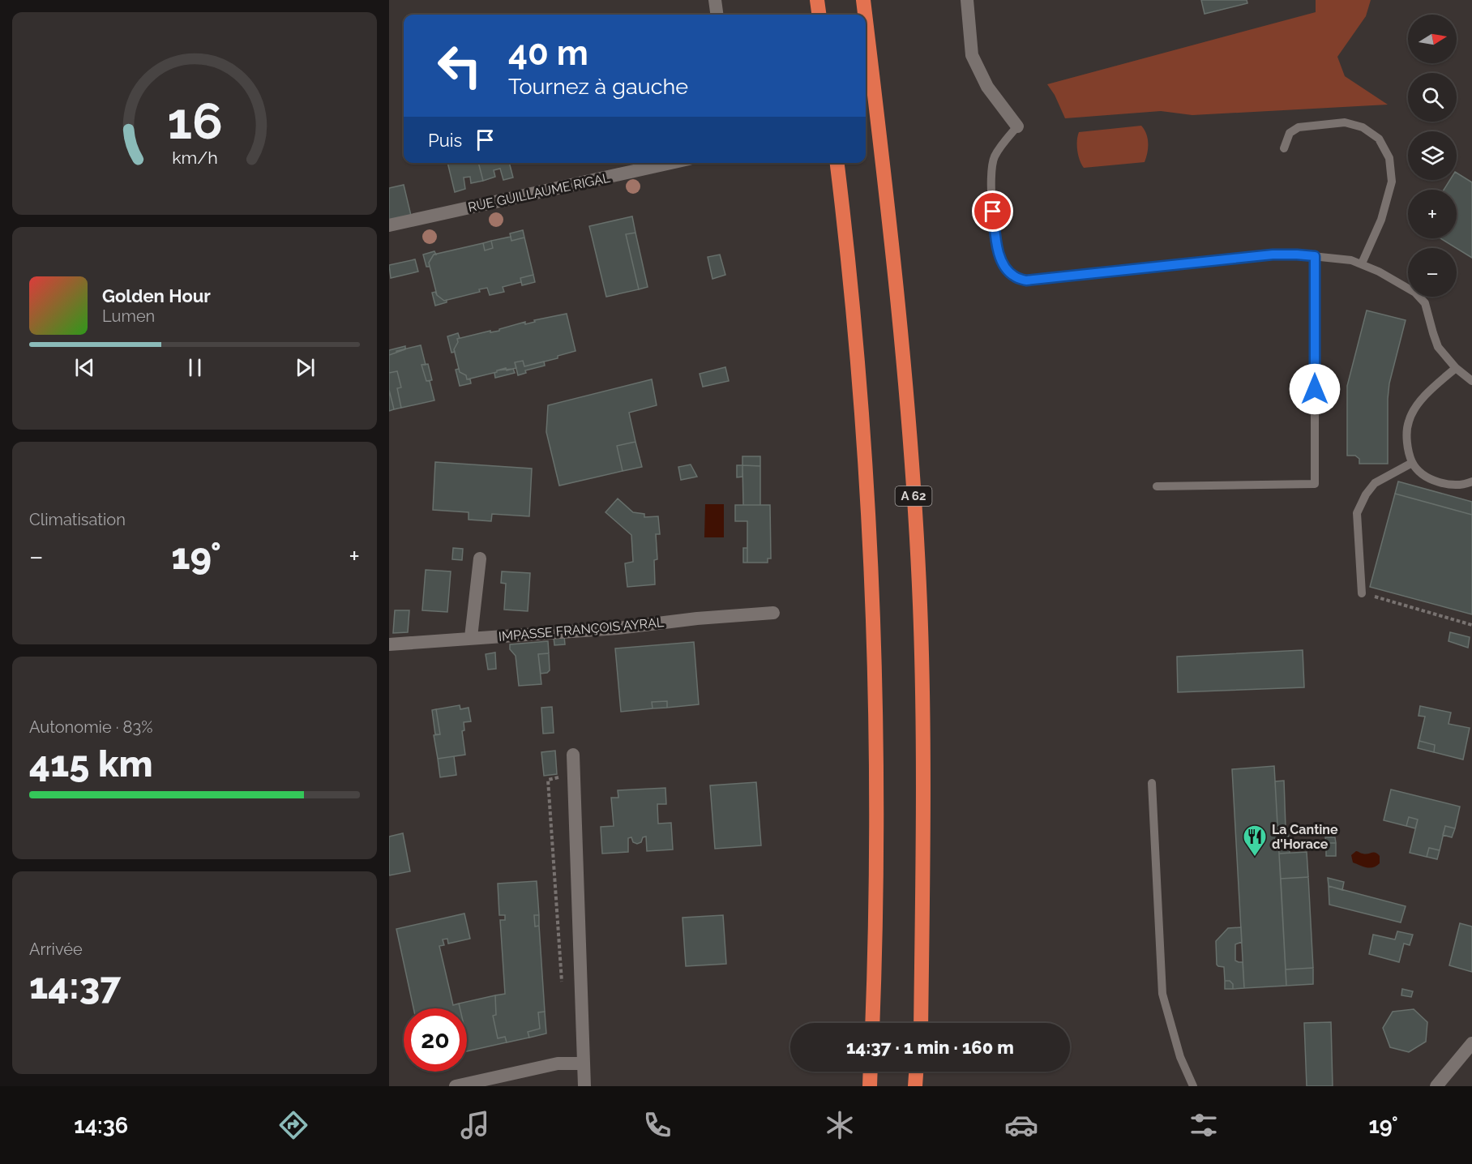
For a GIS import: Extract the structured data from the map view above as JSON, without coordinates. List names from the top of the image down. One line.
{"streets":{"highway":["A 62"],"street":["RUE GUILLAUME RIGAL","IMPASSE FRANÇOIS AYRAL"]},"places":{"restaurant":["La Cantine d'Horace"]},"north":"right","page":{"map_buttons":["+","−"],"turn":["40 m","Tournez à gauche"],"then":"Puis","song":["Golden Hour","Lumen"],"tile":["Climatisation",["Autonomie · 83%","415 km"],["Arrivée","14:37"]],"heat":["−","19°","+"],"limit":"20","trip":"14:37 · 1 min · 160 m","tabs":["14:36","19°"],"gauge":["16","km/h"]}}
